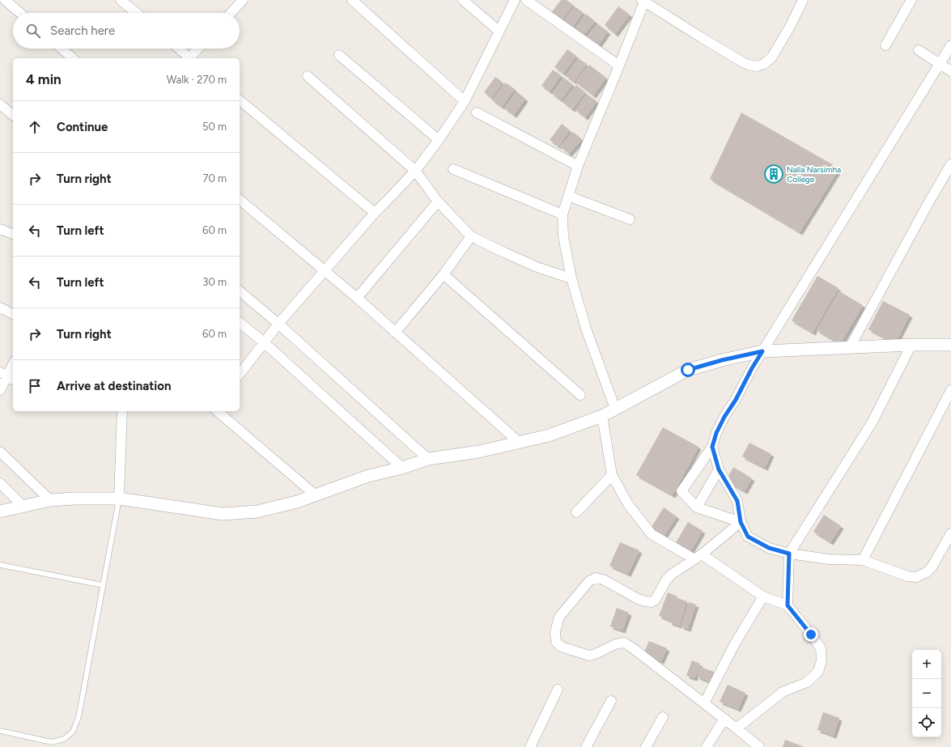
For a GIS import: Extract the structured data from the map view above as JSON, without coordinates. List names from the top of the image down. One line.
{"places":{"building":["Nalla Narsimha College"]},"page":{"search":"Search here","heading":["4 min","Walk · 270 m"],"list":[["Continue","50 m"],["Turn right","70 m"],["Turn left","60 m"],["Turn left","30 m"],["Turn right","60 m"],"Arrive at destination"],"map_buttons":["+","−"]}}
